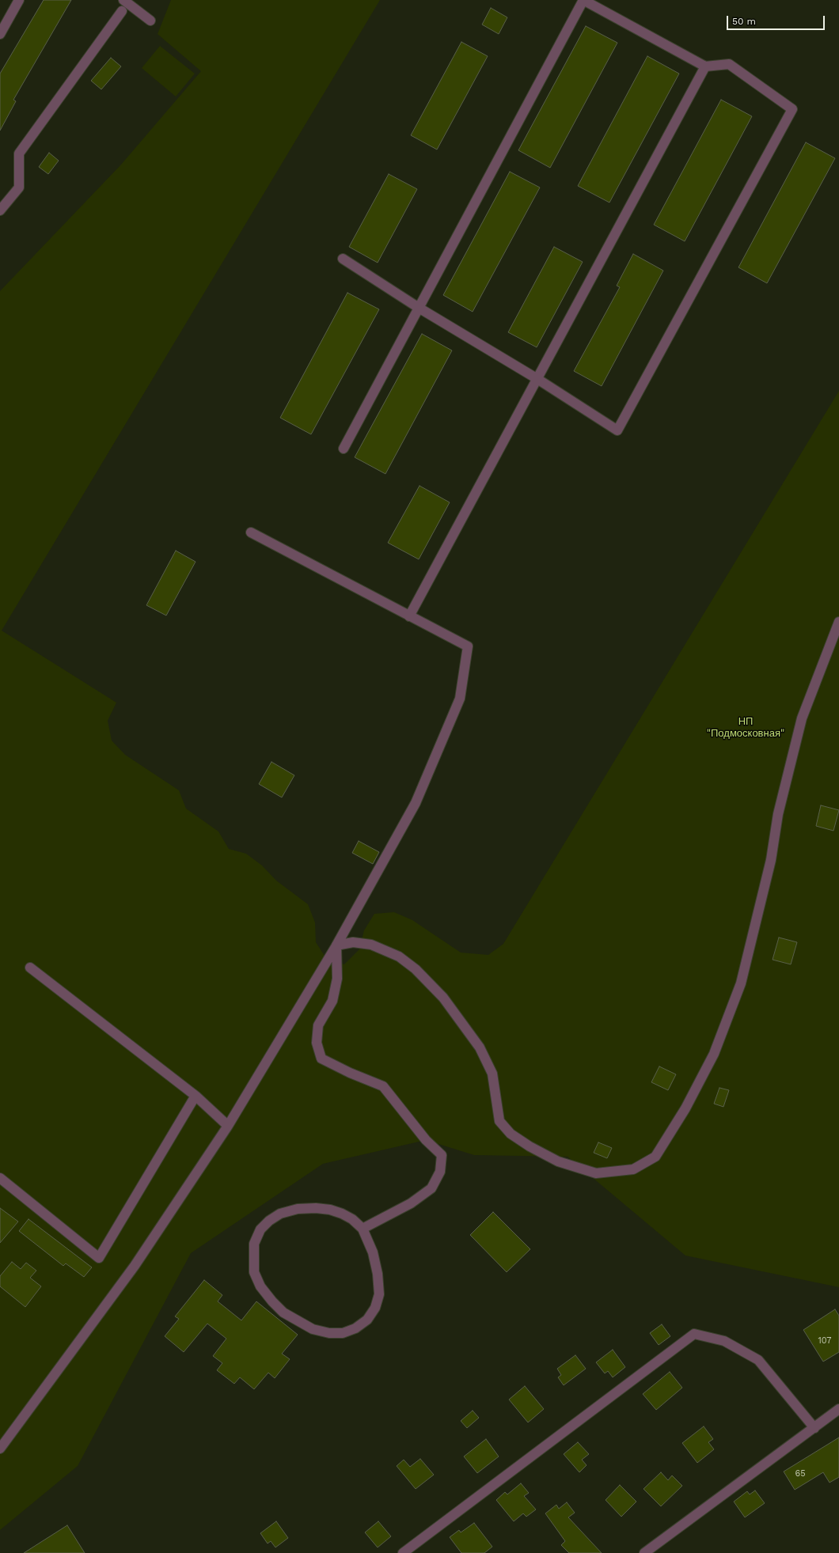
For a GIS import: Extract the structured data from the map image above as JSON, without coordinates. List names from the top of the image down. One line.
{"parks":["НП \"Подмосковная\""],"house_numbers":["107","65"],"scale_bar":"50 m"}
